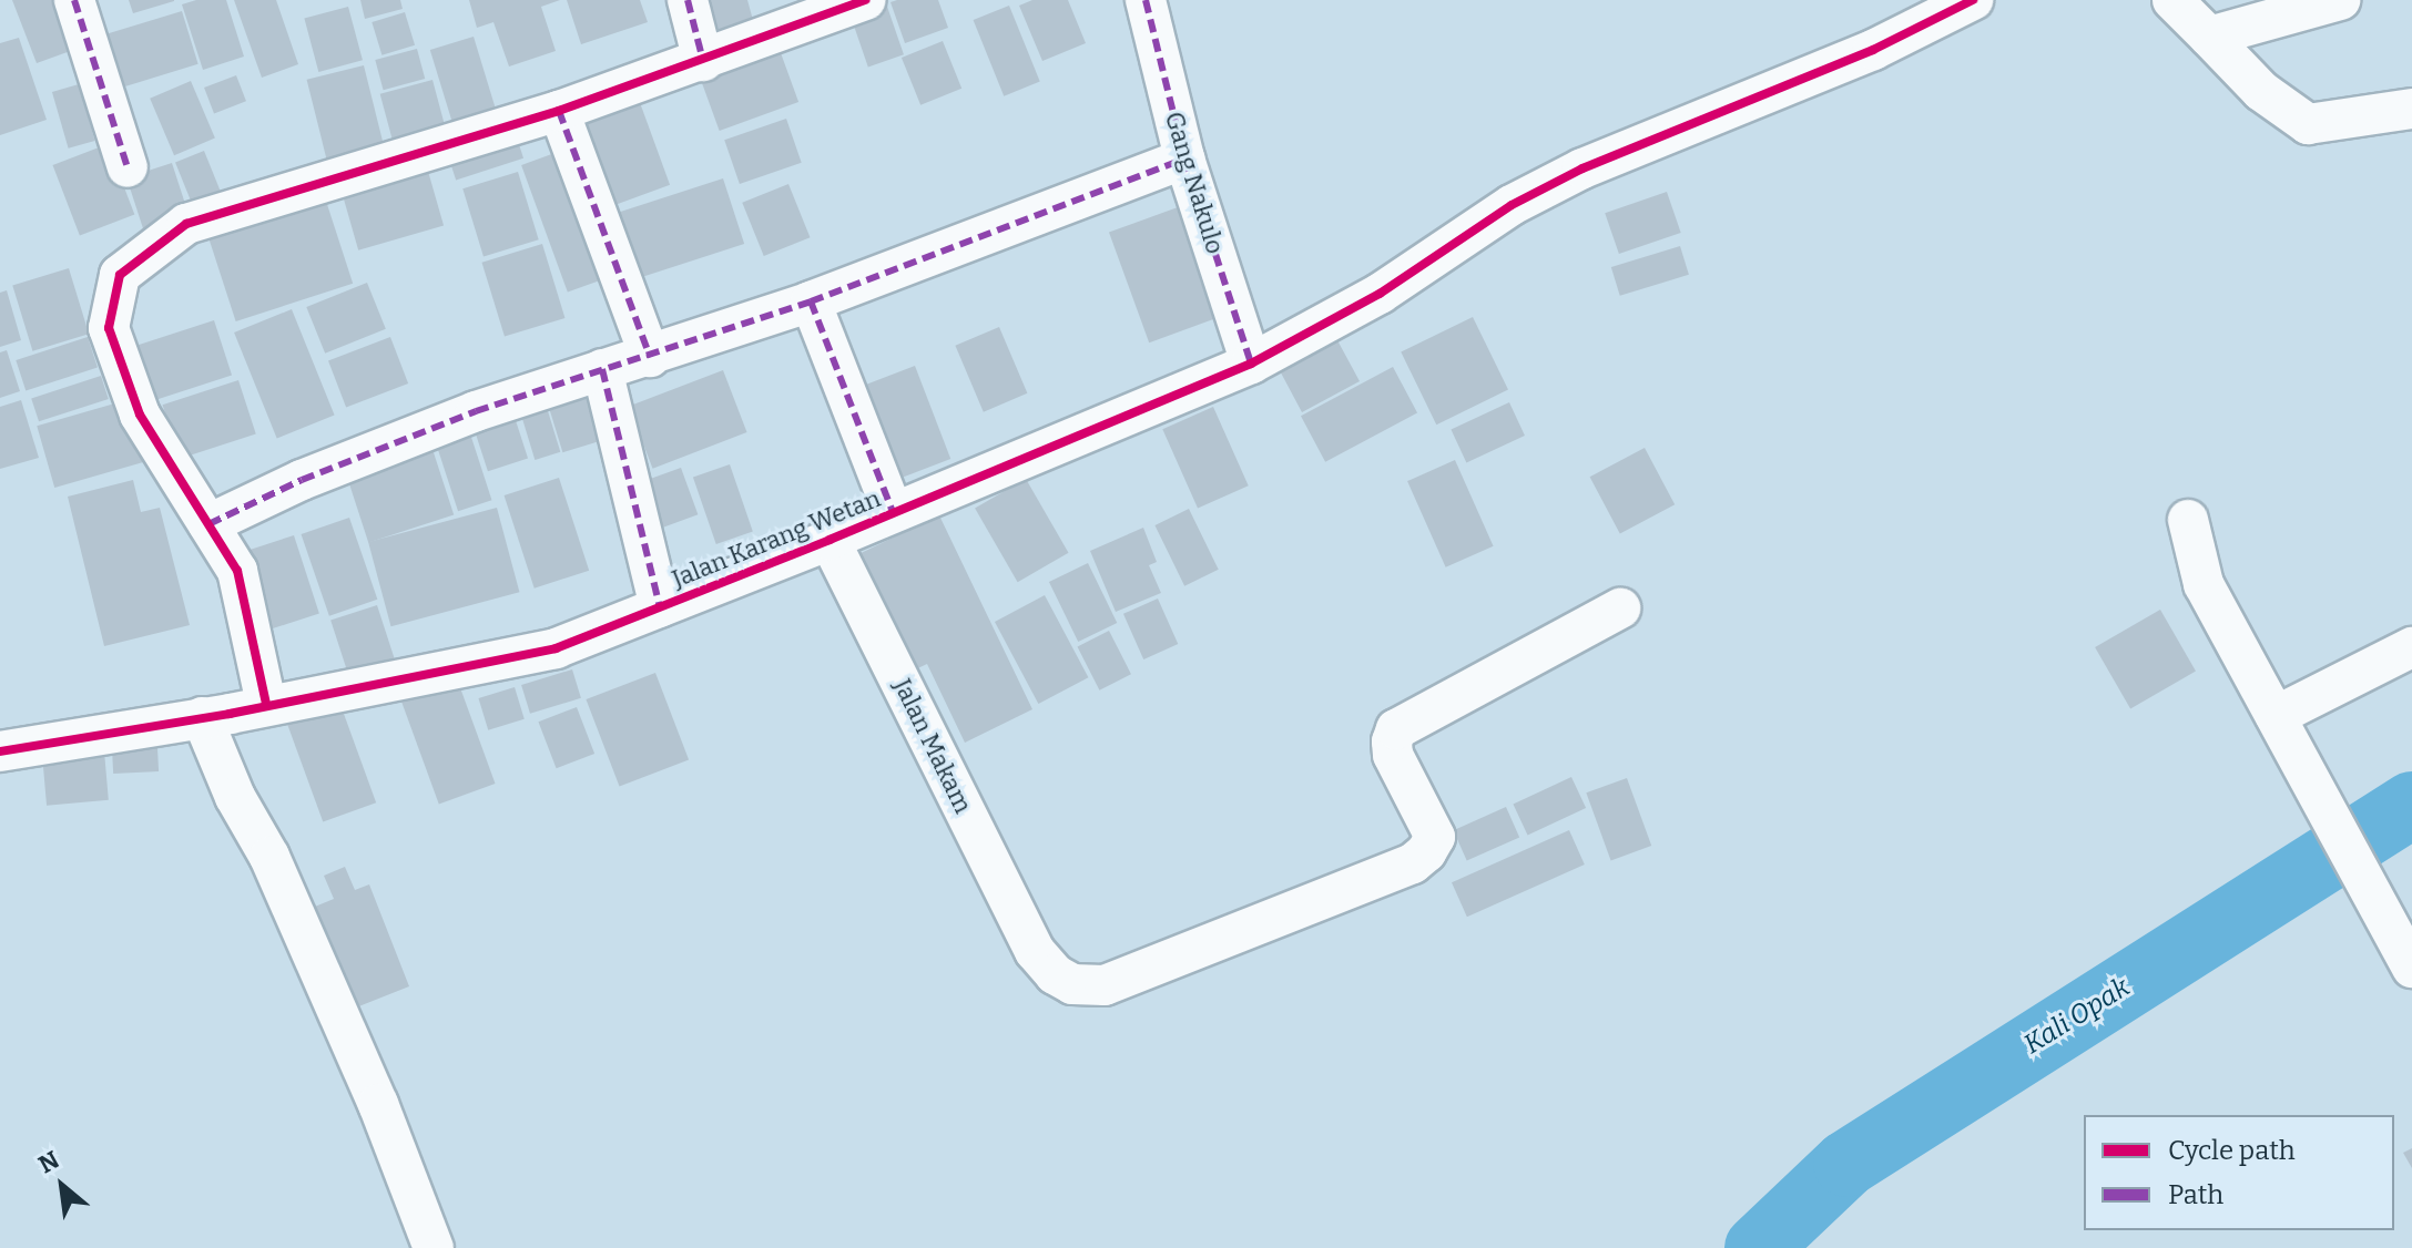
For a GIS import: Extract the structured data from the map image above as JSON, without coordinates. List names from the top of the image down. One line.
{"streets":{"street":["Gang Nakulo","Jalan Karang Wetan","Jalan Makam"]},"crossings":[["Gang Nakulo","Jalan Karang Wetan"],["Jalan Karang Wetan","Jalan Makam"]],"water":["Kali Opak"],"legend":["Cycle path","Path"],"north":"top left"}
